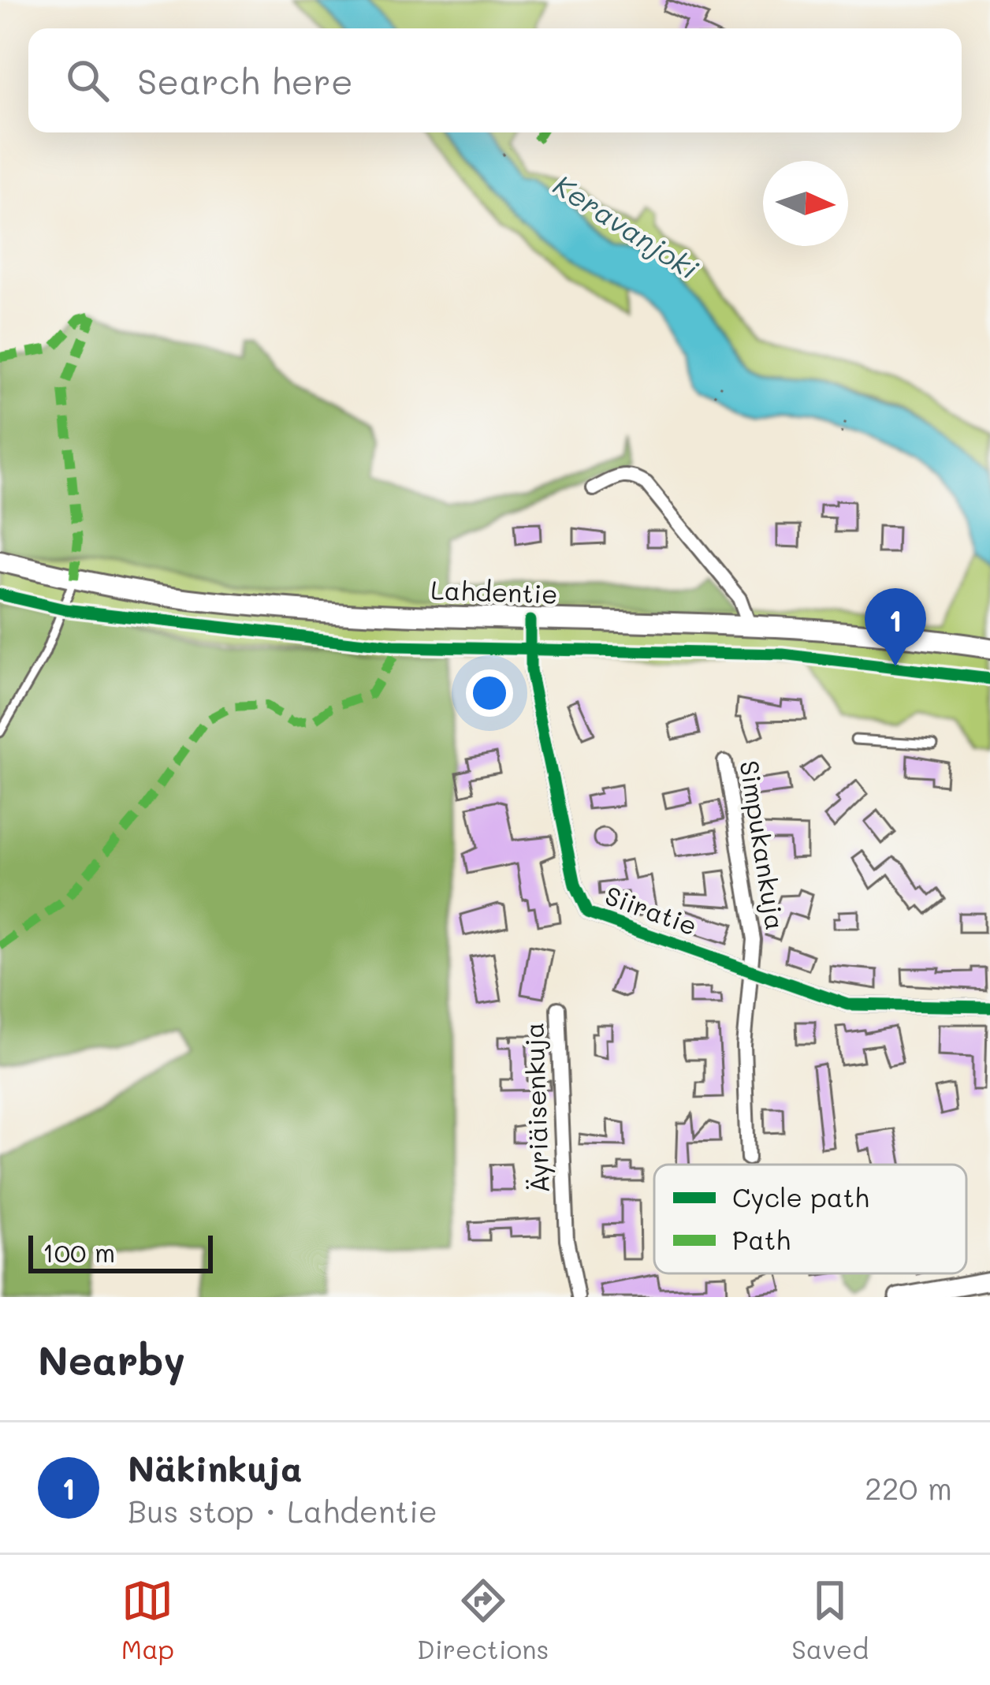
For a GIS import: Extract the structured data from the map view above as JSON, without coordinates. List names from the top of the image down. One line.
{"streets":{"main road":["Lahdentie"],"street":["Simpukankuja","Siiratie","Äyriäisenkuja"]},"crossings":[["Lahdentie","Siiratie"],["Simpukankuja","Siiratie"]],"water":["Keravanjoki"],"legend":["Cycle path","Path"],"scale_bar":"100 m","north":"right","page":{"search":"Search here","pins":"1","scale":"100 m","heading":"Nearby","list":[{"mark":"1","name":"Näkinkuja","note":"Bus stop · Lahdentie","value":"220 m"}],"nav":["Map","Directions","Saved"]}}
